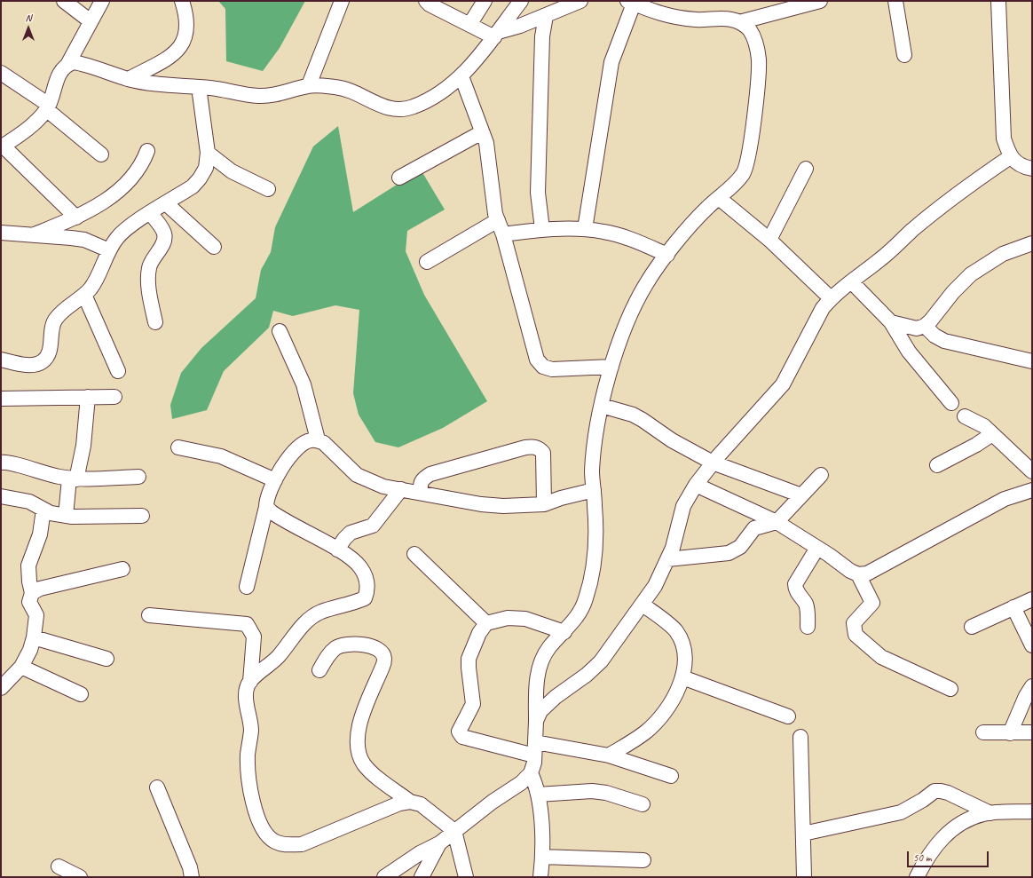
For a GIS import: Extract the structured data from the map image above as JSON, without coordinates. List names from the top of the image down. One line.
{"scale_bar":"50 m","north":"top"}
